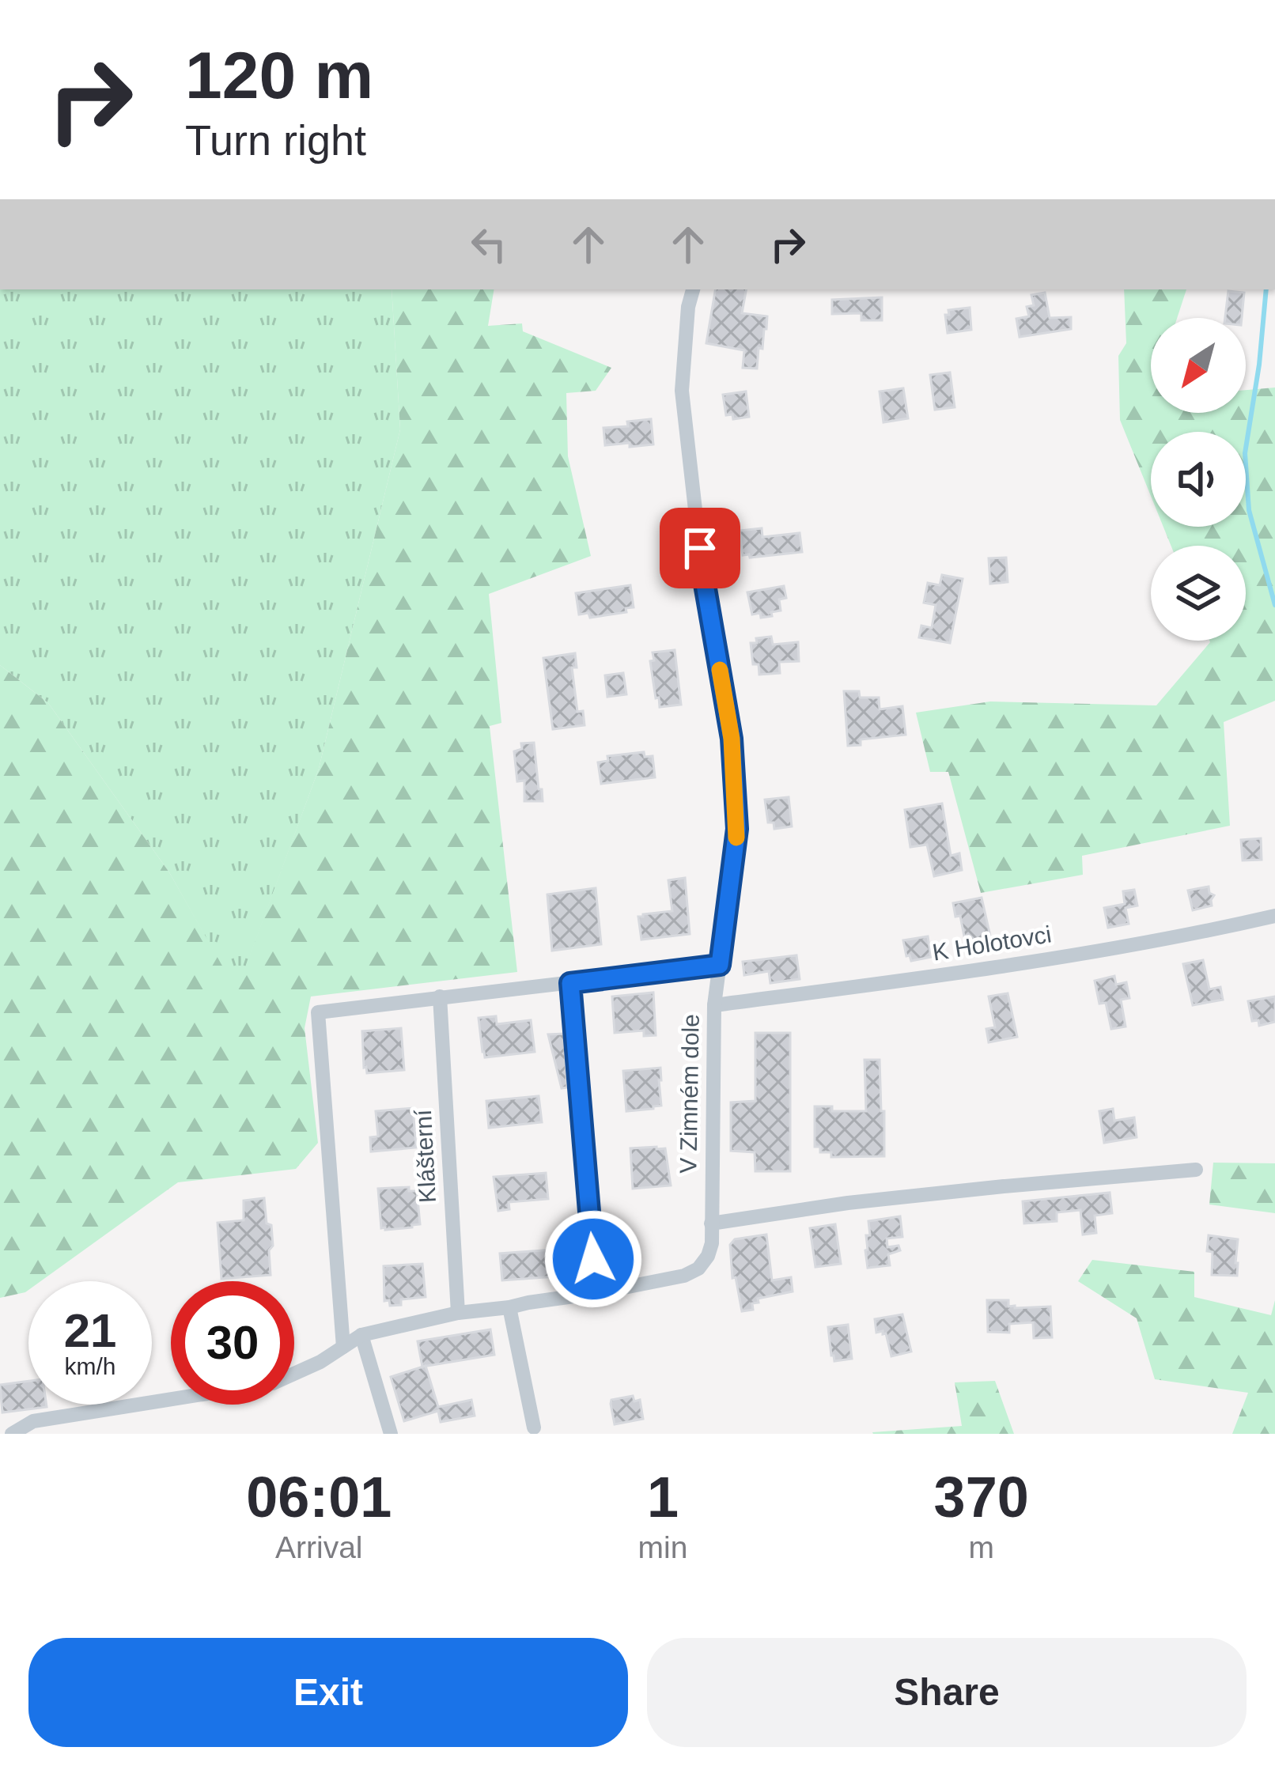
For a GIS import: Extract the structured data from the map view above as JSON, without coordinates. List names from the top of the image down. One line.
{"streets":{"street":["K Holotovci","V Zimném dole","Klášterní"]},"crossings":[["K Holotovci","V Zimném dole"]],"north":"bottom left","page":{"turn":["120 m","Turn right"],"speed":"21 km/h","limit":"30","eta":["06:01","Arrival","1","min","370","m"],"buttons":["Exit","Share"]}}
